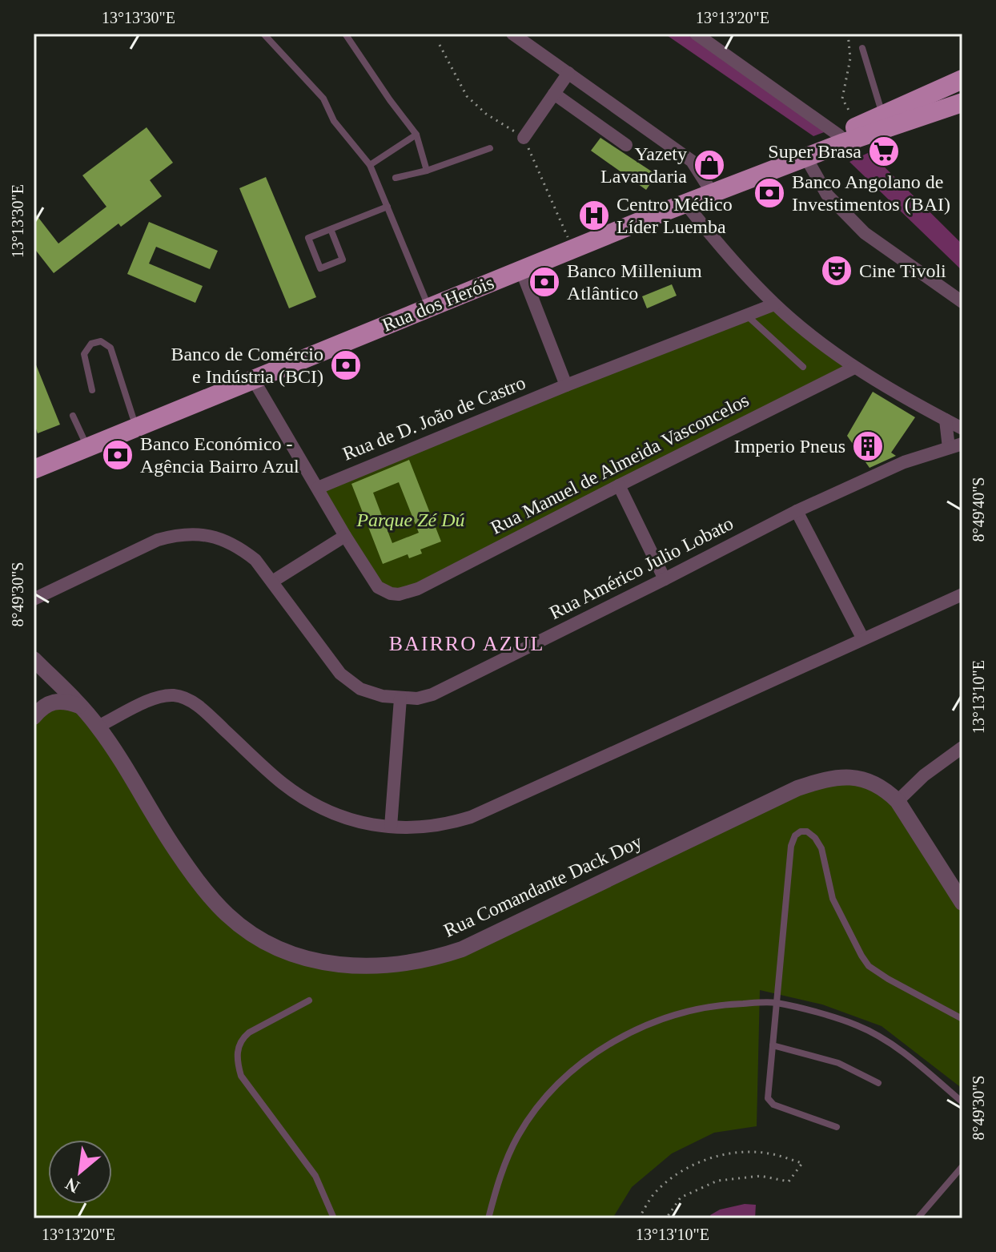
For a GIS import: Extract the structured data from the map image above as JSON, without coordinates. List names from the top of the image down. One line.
{"streets":{"main road":["Rua dos Heróis"],"street":["Rua de D. João de Castro","Rua Manuel de Almeida Vasconcelos","Rua Américo Julio Lobato","Rua Comandante Dack Doy"]},"crossings":[["Rua dos Heróis","Rua Manuel de Almeida Vasconcelos"],["Rua de D. João de Castro","Rua Manuel de Almeida Vasconcelos"]],"districts":["BAIRRO AZUL"],"parks":["Parque Zé Dú"],"places":{"supermarket":["Super Brasa"],"shop":["Yazety Lavandaria"],"bank":["Banco Angolano de Investimentos (BAI)","Banco Millenium Atlântico","Banco de Comércio e Indústria (BCI)","Banco Económico - Agência Bairro Azul"],"hospital":["Centro Médico Líder Luemba"],"theatre":["Cine Tivoli"],"building":["Imperio Pneus"]},"north":"bottom left","coordinates":["13°13'30\"E","13°13'20\"E","8°49'40\"S","8°49'30\"S","13°13'10\"E"]}
